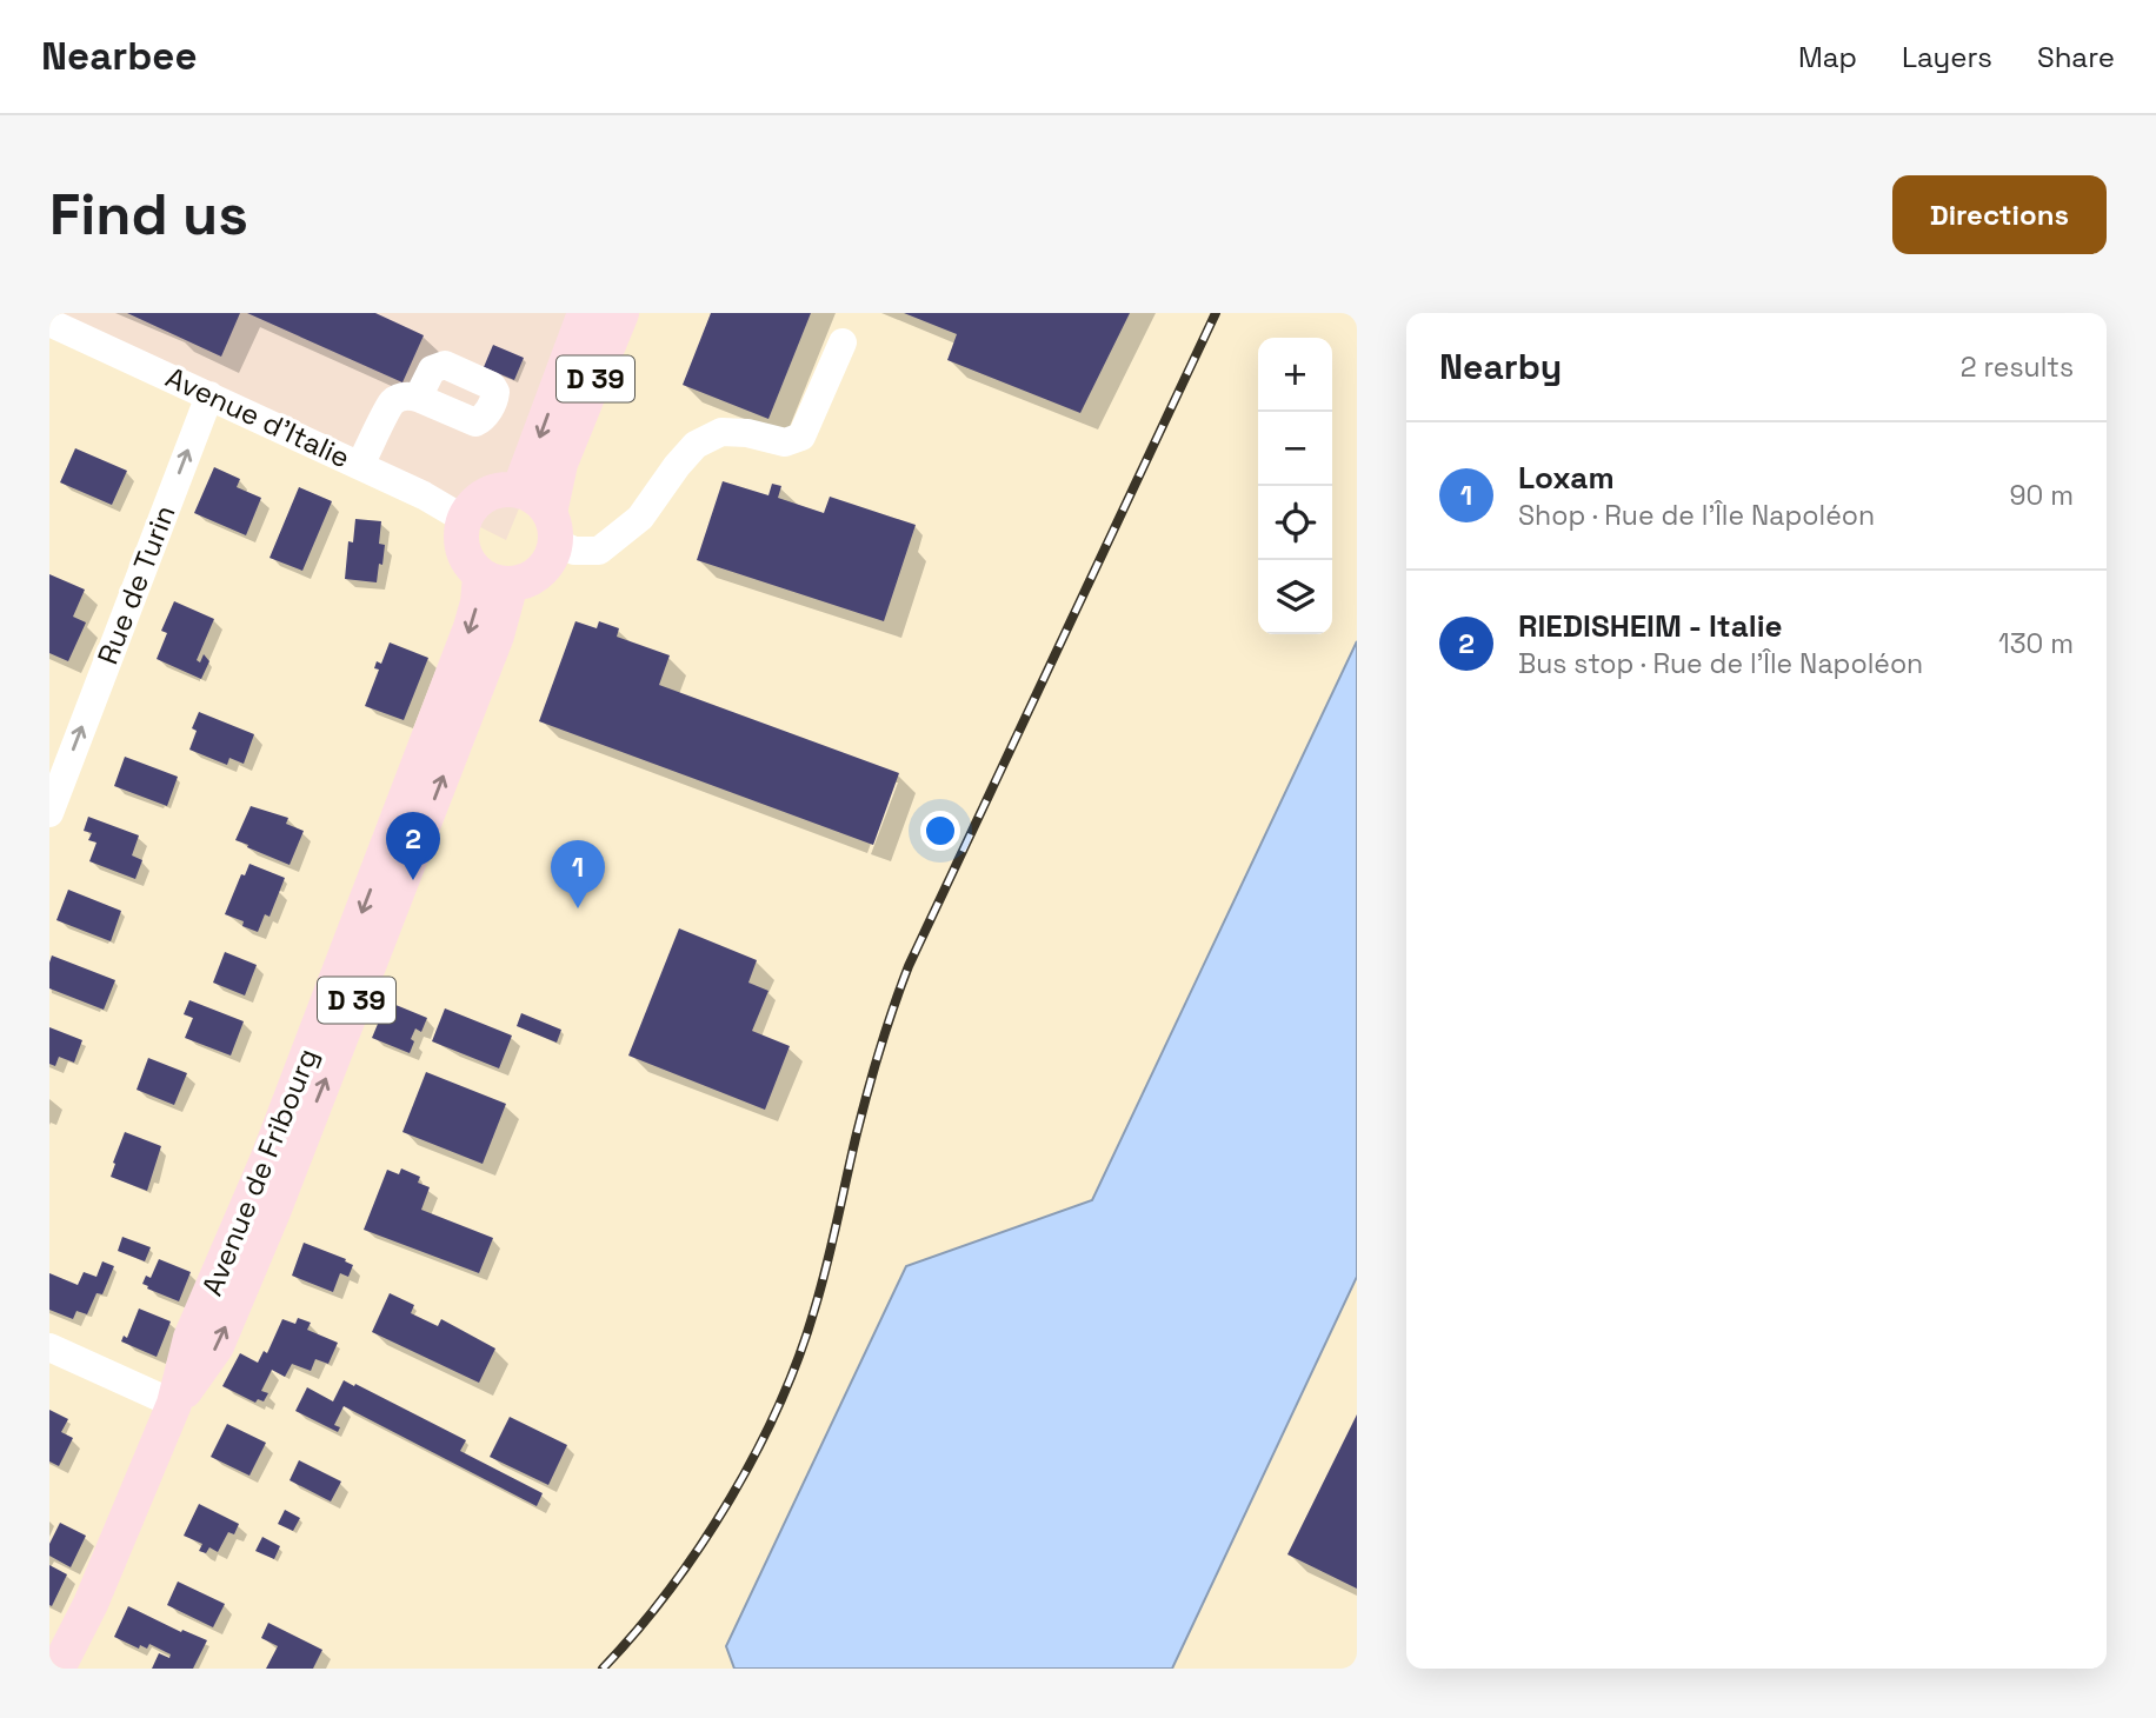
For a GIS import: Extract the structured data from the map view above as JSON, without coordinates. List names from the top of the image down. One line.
{"streets":{"main road":["D 39","Avenue de Fribourg"],"street":["Avenue d'Italie","Rue de Turin"]},"crossings":[["D 39","Avenue d'Italie"],["D 39","Avenue de Fribourg"],["Avenue d'Italie","Rue de Turin"],["Avenue d'Italie","Avenue de Fribourg"]],"one_way":["Rue de Turin"],"page":{"header":"Nearbee","nav":["Map","Layers","Share"],"buttons":"Directions","title":"Find us","heading":["Nearby","2 results"],"map_buttons":["+","−"],"list":[{"mark":"1","name":"Loxam","note":"Shop · Rue de l'Île Napoléon","value":"90 m"},{"mark":"2","name":"RIEDISHEIM - Italie","note":"Bus stop · Rue de l'Île Napoléon","value":"130 m"}],"pins":["2","1"]}}
